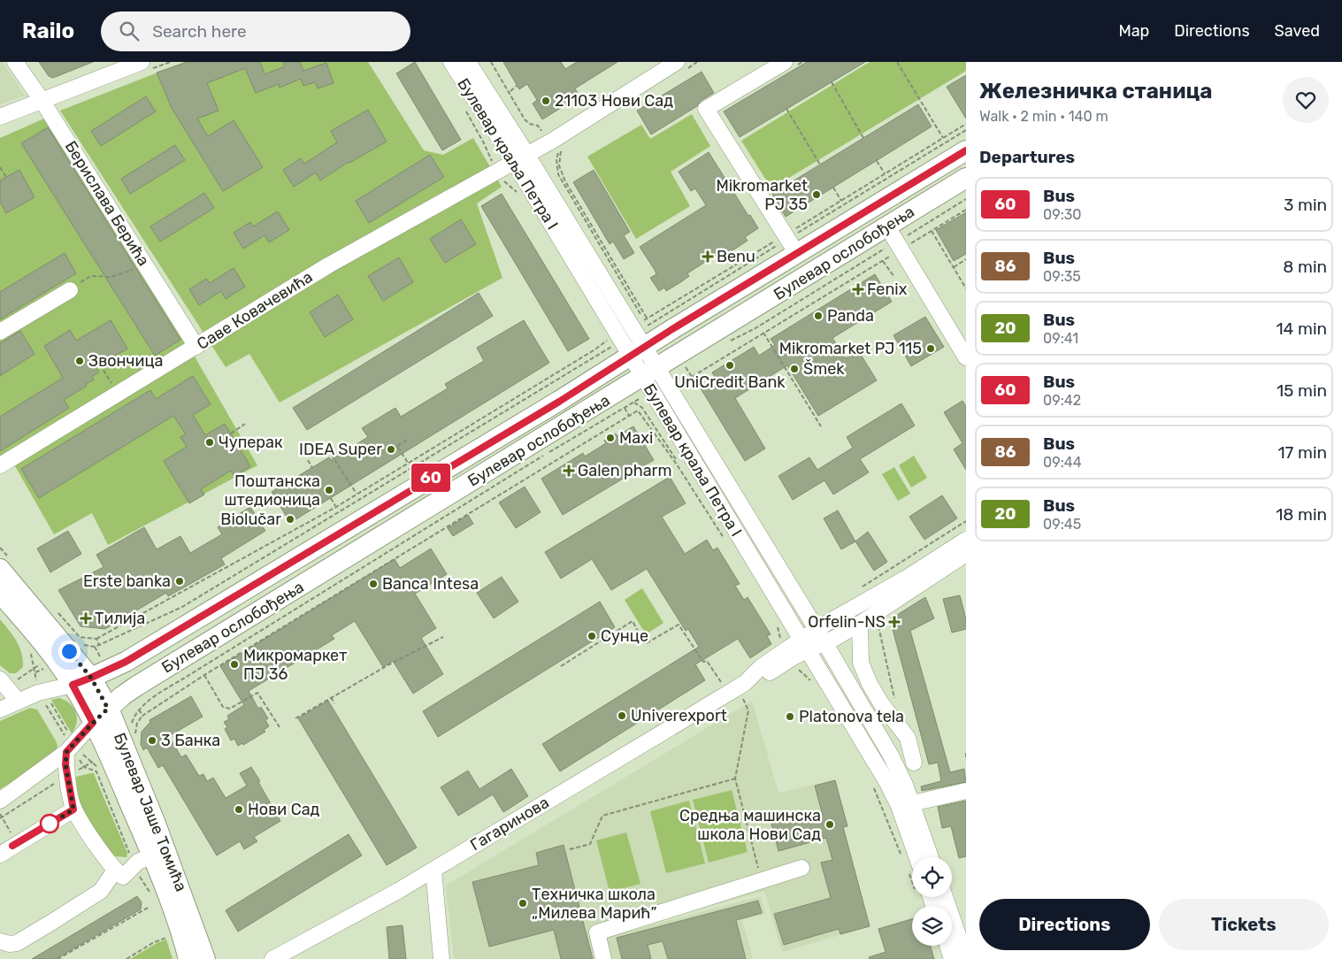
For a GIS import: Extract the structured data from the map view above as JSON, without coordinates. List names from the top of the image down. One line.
{"streets":{"main road":["Булевар ослобођења","Булевар Јаше Томића"],"street":["Булевар краља Петра I","Берислава Берића","Саве Ковачевића","Гагаринова"]},"crossings":[["Булевар краља Петра I","Булевар ослобођења"],["Булевар краља Петра I","Саве Ковачевића"],["Булевар краља Петра I","Гагаринова"],["Берислава Берића","Саве Ковачевића"],["Булевар ослобођења","Булевар Јаше Томића"]],"places":{"other":["21103 Нови Сад","Mikromarket PJ 35","Panda","Mikromarket PJ 115","Звончица","UniCredit Bank","Šmek","Maxi","Чуперак","IDEA Super","Поштанска штедионица","Biolučar","Erste banka","Banca Intesa","Сунце","Микромаркет ПЈ 36","Univerexport","Platonova tela","3 Банка","Нови Сад","Средња машинска школа Нови Сад","Техничка школа „Милева Марић”"],"health":["Benu","Fenix","Galen pharm","Тилија","Orfelin-NS"]},"lines":["bus line 60"],"page":{"header":"Railo","search":"Search here","nav":["Map","Directions","Saved"],"on_map":"60","heading":[["Железничка станица","Walk · 2 min · 140 m"],"Departures"],"list":[{"mark":"60","name":"Bus","note":"09:30","value":"3 min"},{"mark":"86","name":"Bus","note":"09:35","value":"8 min"},{"mark":"20","name":"Bus","note":"09:41","value":"14 min"},{"mark":"60","name":"Bus","note":"09:42","value":"15 min"},{"mark":"86","name":"Bus","note":"09:44","value":"17 min"},{"mark":"20","name":"Bus","note":"09:45","value":"18 min"}],"buttons":["Directions","Tickets"]}}
